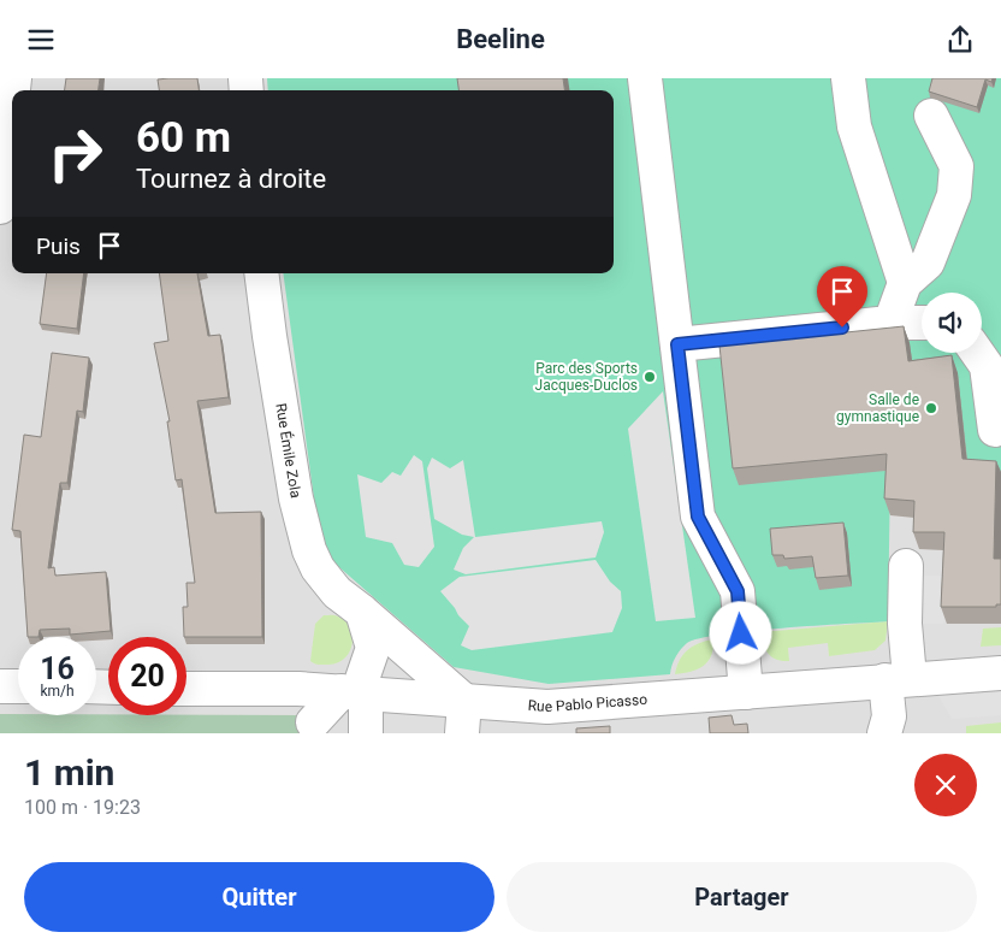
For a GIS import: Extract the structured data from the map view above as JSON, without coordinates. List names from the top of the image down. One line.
{"streets":{"street":["Rue Émile Zola","Rue Pablo Picasso"]},"crossings":[["Rue Émile Zola","Rue Pablo Picasso"]],"places":["Parc des Sports Jacques-Duclos","Salle de gymnastique"],"page":{"header":"Beeline","turn":["60 m","Tournez à droite"],"then":"Puis","speed":"16 km/h","limit":"20","heading":["1 min","100 m · 19:23"],"buttons":["Quitter","Partager"]}}
